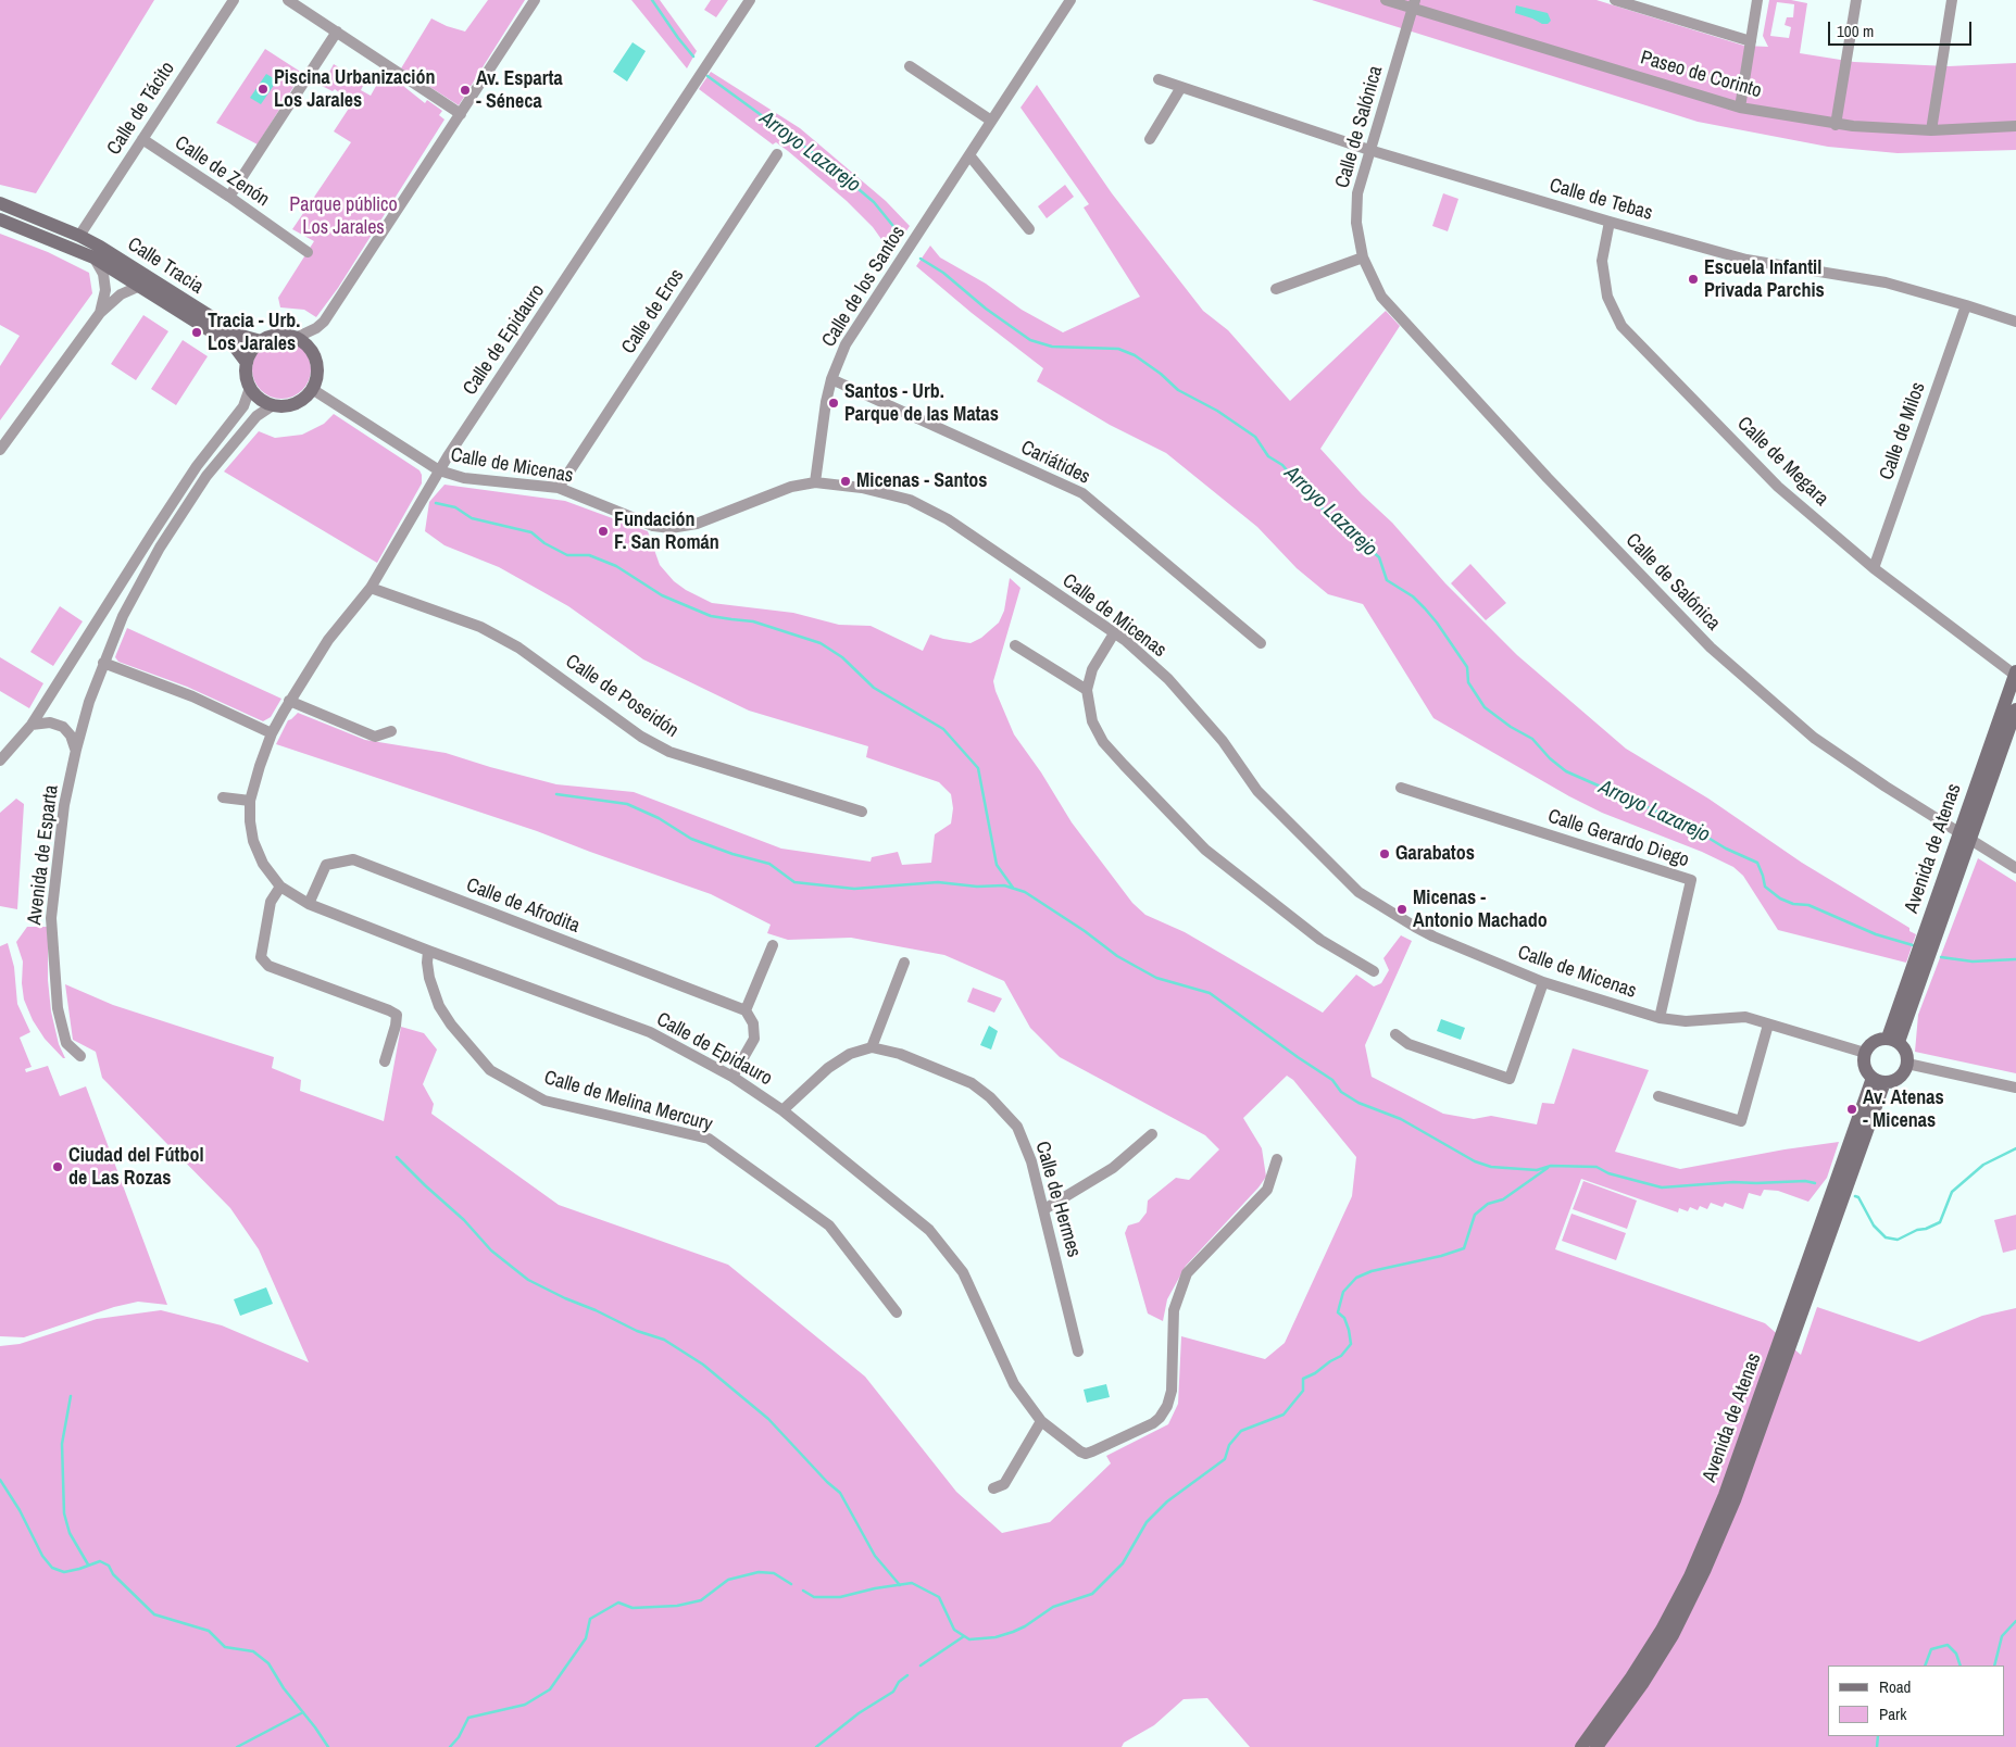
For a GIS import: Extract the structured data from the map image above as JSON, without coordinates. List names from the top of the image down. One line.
{"streets":{"main road":["Calle Tracia","Avenida de Atenas"],"street":["Paseo de Corinto","Calle de Tácito","Calle de Salónica","Calle de Zenón","Calle de Tebas","Calle de los Santos","Calle de Eros","Calle de Epidauro","Calle de Milos","Calle de Megara","Cariátides","Calle de Micenas","Calle de Poseidón","Calle Gerardo Diego","Avenida de Esparta","Calle de Afrodita","Calle de Melina Mercury","Calle de Hermes"]},"crossings":[["Paseo de Corinto","Calle de Salónica"],["Calle de Tácito","Calle de Zenón"],["Calle de Tácito","Calle Tracia"],["Calle de Salónica","Calle de Tebas"],["Calle de Salónica","Avenida de Atenas"],["Calle de Tebas","Calle de Milos"],["Calle de Tebas","Calle de Megara"],["Calle Tracia","Calle de Micenas"],["Calle Tracia","Avenida de Esparta"],["Calle de los Santos","Cariátides"],["Calle de los Santos","Calle de Micenas"],["Calle de Eros","Calle de Micenas"],["Calle de Epidauro","Calle de Micenas"],["Calle de Epidauro","Calle de Poseidón"],["Calle de Epidauro","Calle de Afrodita"],["Calle de Epidauro","Calle de Melina Mercury"],["Calle de Milos","Calle de Megara"],["Calle de Megara","Avenida de Atenas"],["Calle de Micenas","Calle Gerardo Diego"],["Calle de Micenas","Avenida de Atenas"],["Calle de Micenas","Avenida de Esparta"]],"water":["Arroyo Lazarejo"],"parks":["Parque público Los Jarales"],"places":["Piscina Urbanización Los Jarales","Av. Esparta - Séneca","Escuela Infantil Privada Parchis","Tracia - Urb. Los Jarales","Santos - Urb. Parque de las Matas","Micenas - Santos","Fundación F. San Román","Garabatos","Micenas - Antonio Machado","Av. Atenas - Micenas","Ciudad del Fútbol de Las Rozas"],"legend":["Road","Park"],"scale_bar":"100 m"}
